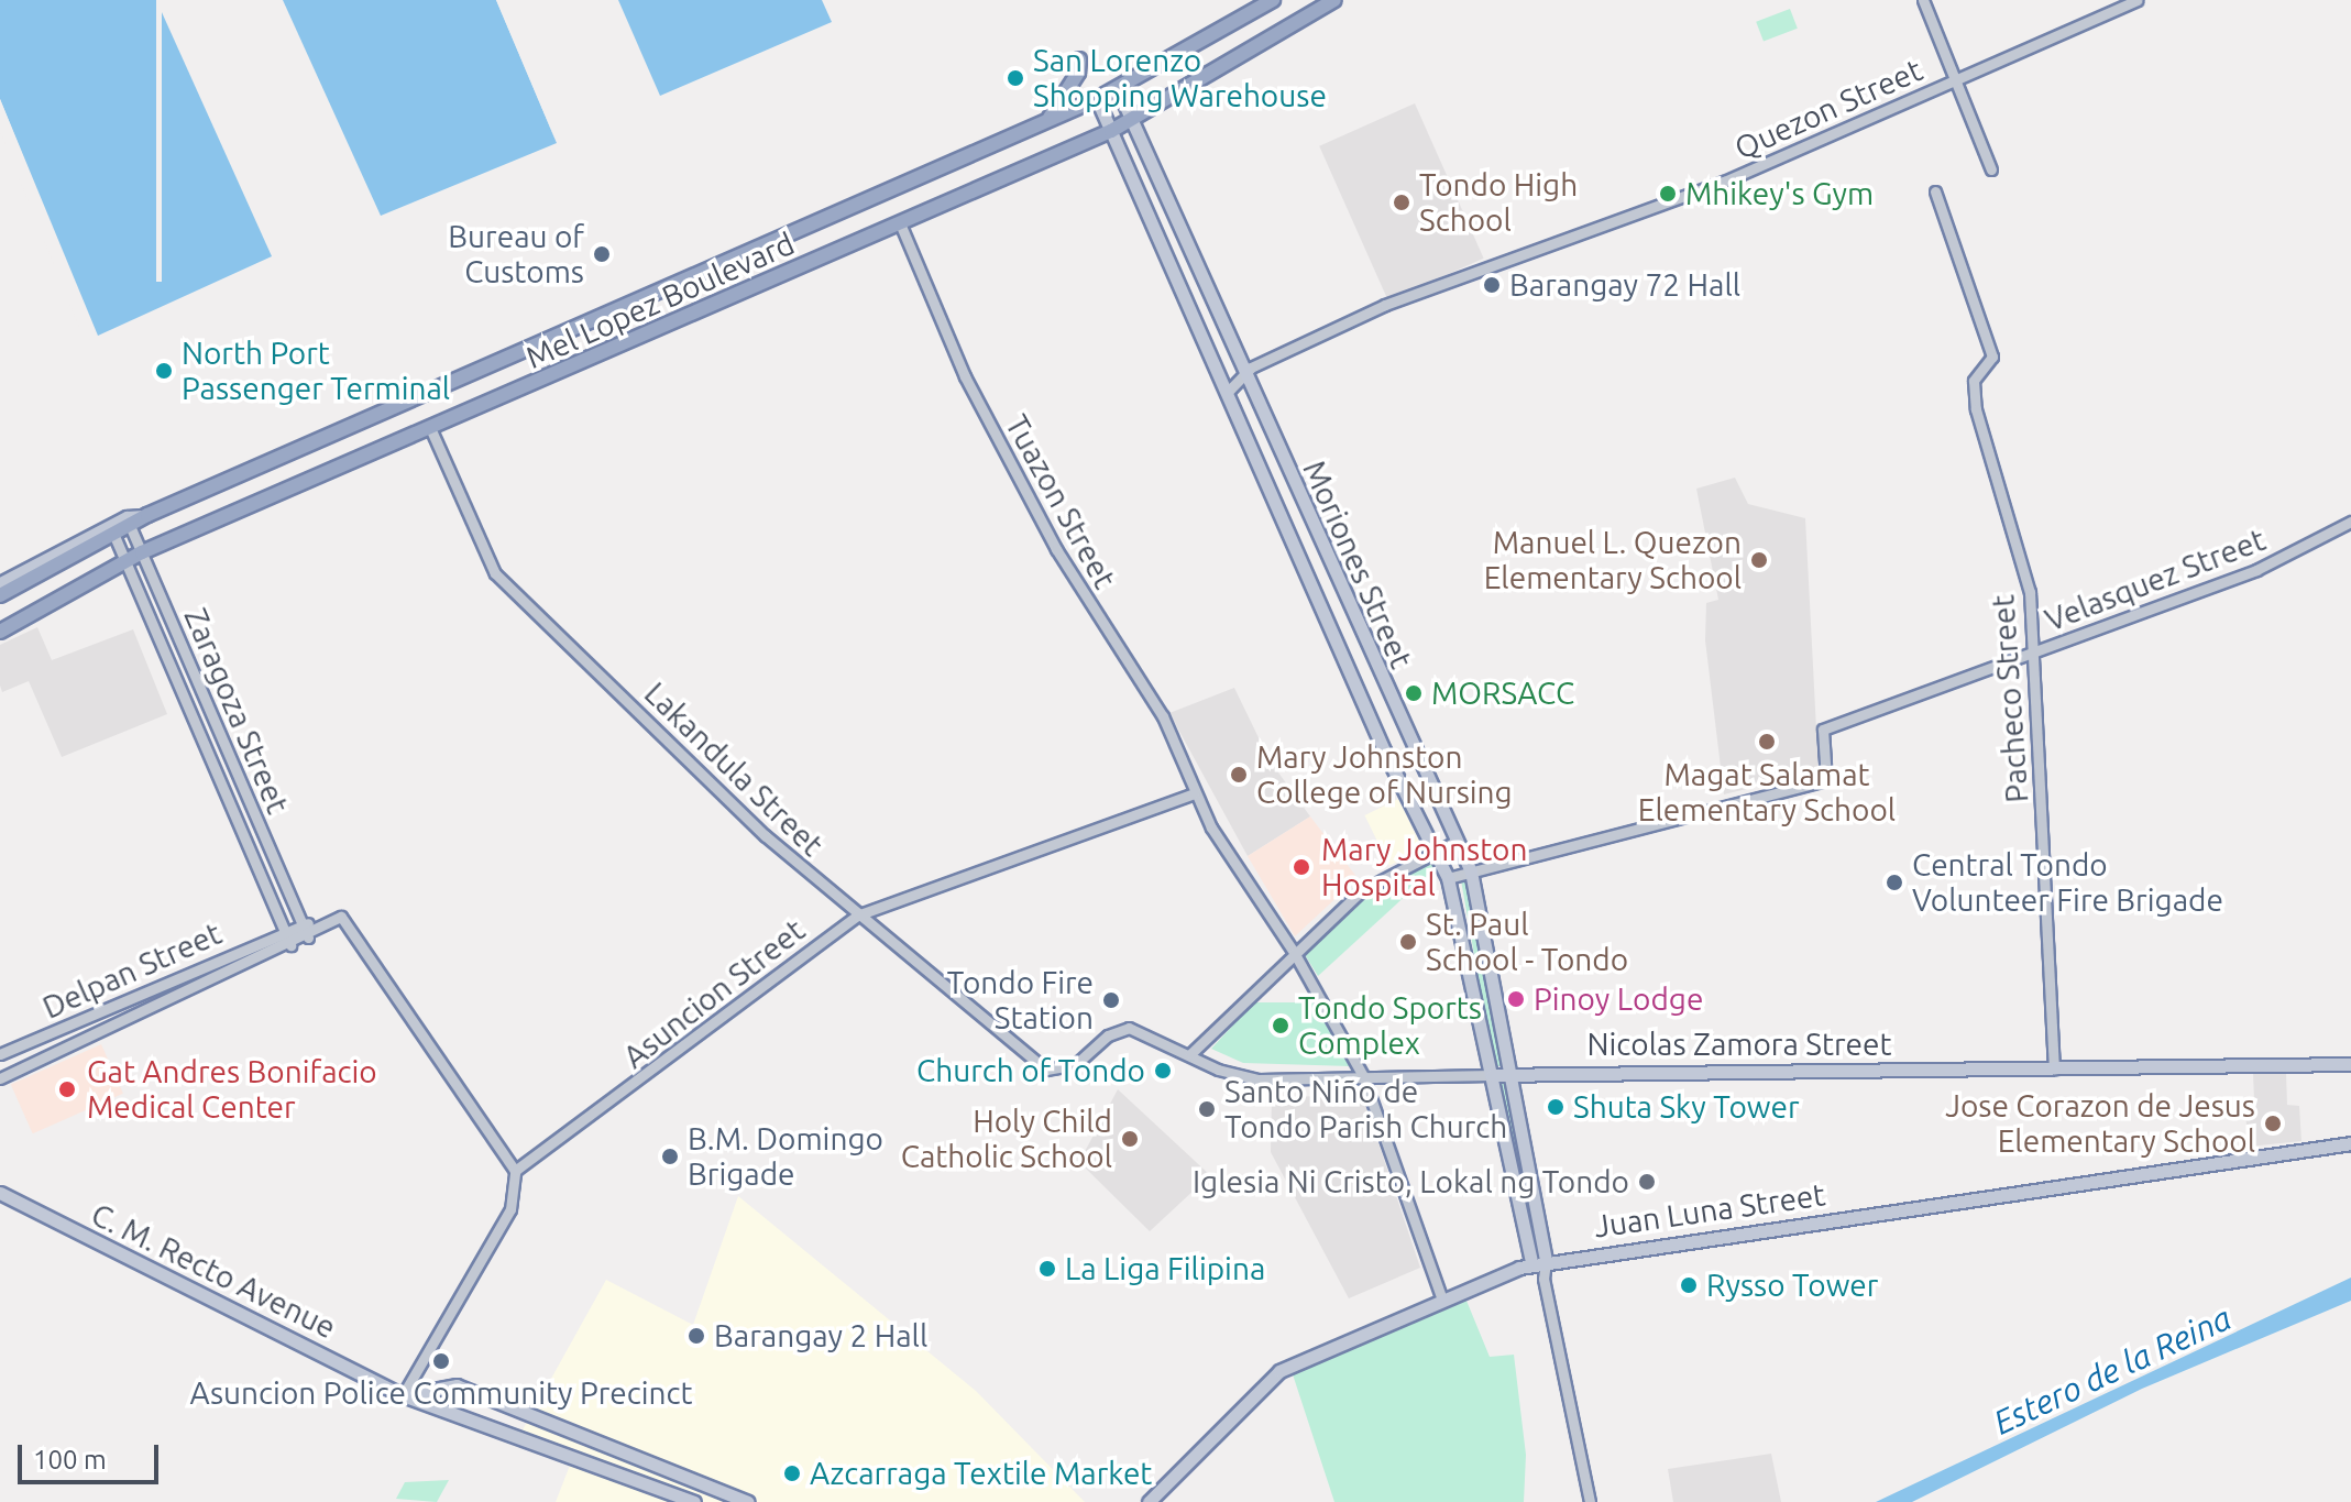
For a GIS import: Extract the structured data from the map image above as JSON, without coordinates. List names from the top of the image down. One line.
{"streets":{"highway":["Mel Lopez Boulevard"],"main road":["Moriones Street","Nicolas Zamora Street","Juan Luna Street","C. M. Recto Avenue"],"street":["Quezon Street","Tuazon Street","Velasquez Street","Pacheco Street","Zaragoza Street","Lakandula Street","Delpan Street","Asuncion Street"]},"crossings":[["Quezon Street","Moriones Street"],["Mel Lopez Boulevard","Tuazon Street"],["Mel Lopez Boulevard","Moriones Street"],["Mel Lopez Boulevard","Zaragoza Street"],["Mel Lopez Boulevard","Lakandula Street"],["Tuazon Street","Asuncion Street"],["Tuazon Street","Nicolas Zamora Street"],["Tuazon Street","Juan Luna Street"],["Moriones Street","Velasquez Street"],["Moriones Street","Nicolas Zamora Street"],["Moriones Street","Juan Luna Street"],["Velasquez Street","Pacheco Street"],["Pacheco Street","Nicolas Zamora Street"],["Zaragoza Street","Delpan Street"],["Lakandula Street","Asuncion Street"],["Lakandula Street","Nicolas Zamora Street"]],"water":["Estero de la Reina"],"places":["San Lorenzo Shopping Warehouse","Mhikey's Gym","Tondo High School","Bureau of Customs","Barangay 72 Hall","North Port Passenger Terminal","Manuel L. Quezon Elementary School","MORSACC","Magat Salamat Elementary School","Mary Johnston College of Nursing","Mary Johnston Hospital","Central Tondo Volunteer Fire Brigade","St. Paul School - Tondo","Pinoy Lodge","Tondo Fire Station","Tondo Sports Complex","Church of Tondo","Gat Andres Bonifacio Medical Center","Shuta Sky Tower","Santo Niño de Tondo Parish Church","Jose Corazon de Jesus Elementary School","Holy Child Catholic School","B.M. Domingo Brigade","Iglesia Ni Cristo, Lokal ng Tondo","La Liga Filipina","Rysso Tower","Barangay 2 Hall","Asuncion Police Community Precinct","Azcarraga Textile Market"],"scale_bar":"100 m"}
